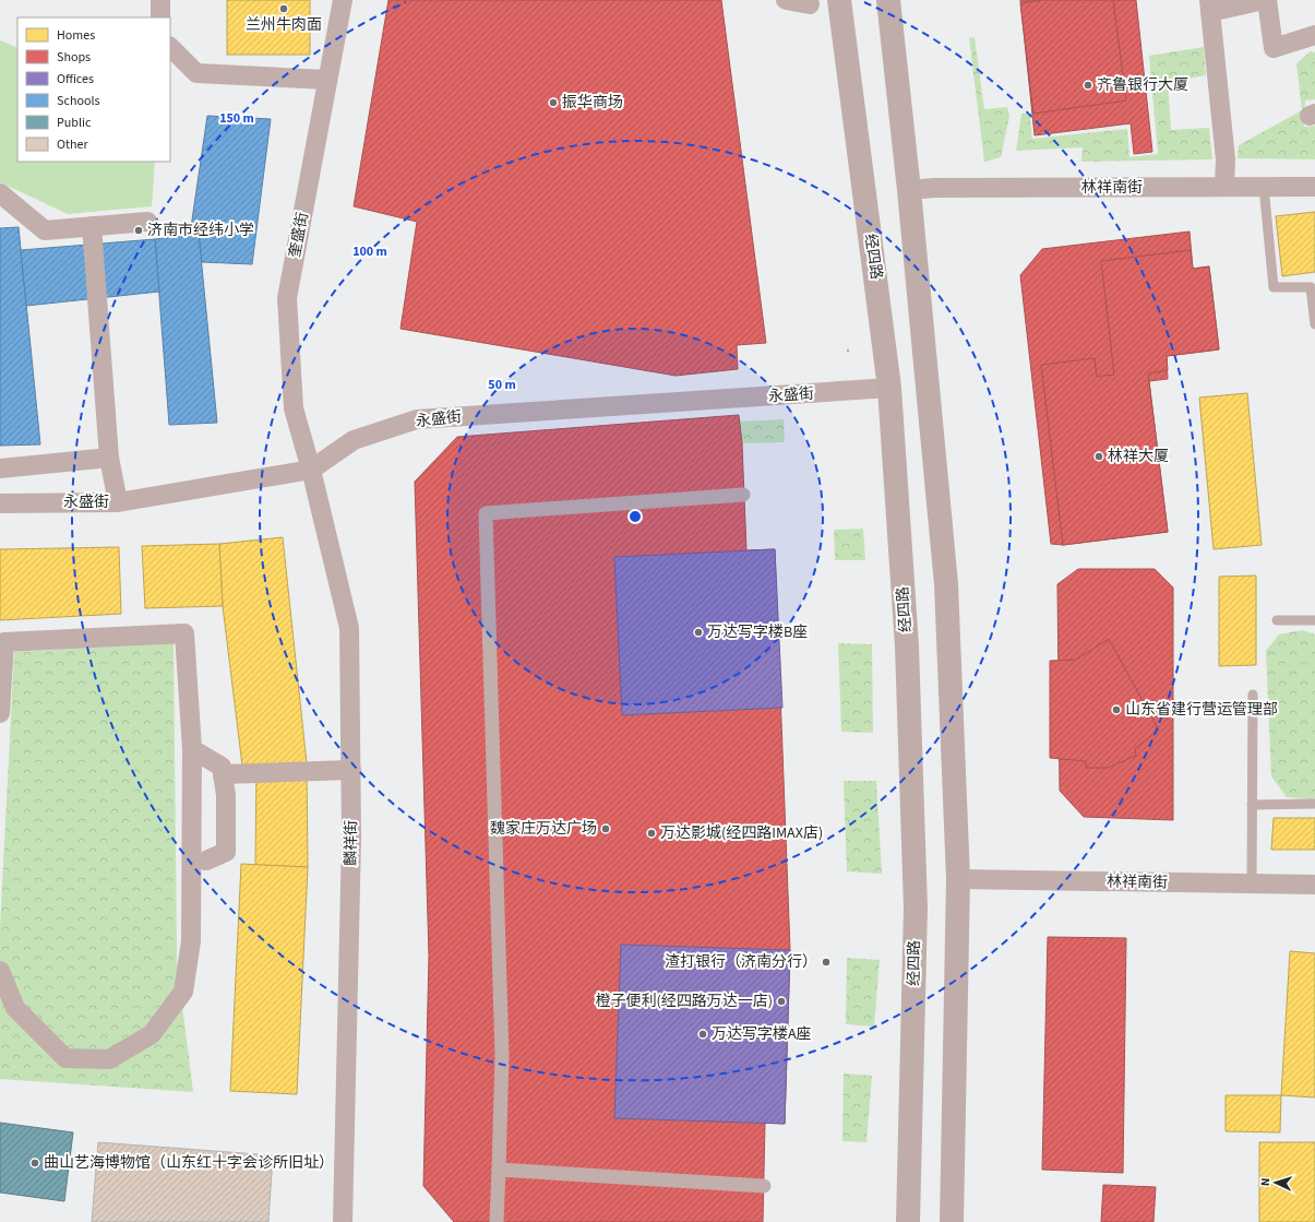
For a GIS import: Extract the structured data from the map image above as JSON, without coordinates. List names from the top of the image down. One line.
{"streets":{"main road":["经四路"],"street":["林祥南街","奎盛街","永盛街","麟祥街"]},"crossings":[["奎盛街","永盛街"],["奎盛街","麟祥街"],["经四路","永盛街"],["永盛街","麟祥街"]],"places":["兰州牛肉面","齐鲁银行大厦","振华商场","济南市经纬小学","林祥大厦","万达写字楼B座","山东省建行营运管理部","魏家庄万达广场","万达影城(经四路IMAX店)","渣打银行（济南分行）","橙子便利(经四路万达一店)","万达写字楼A座","曲山艺海博物馆（山东红十字会诊所旧址）"],"legend":["Homes","Shops","Offices","Schools","Public","Other"],"north":"left","rings":["150 m","100 m","50 m"]}
